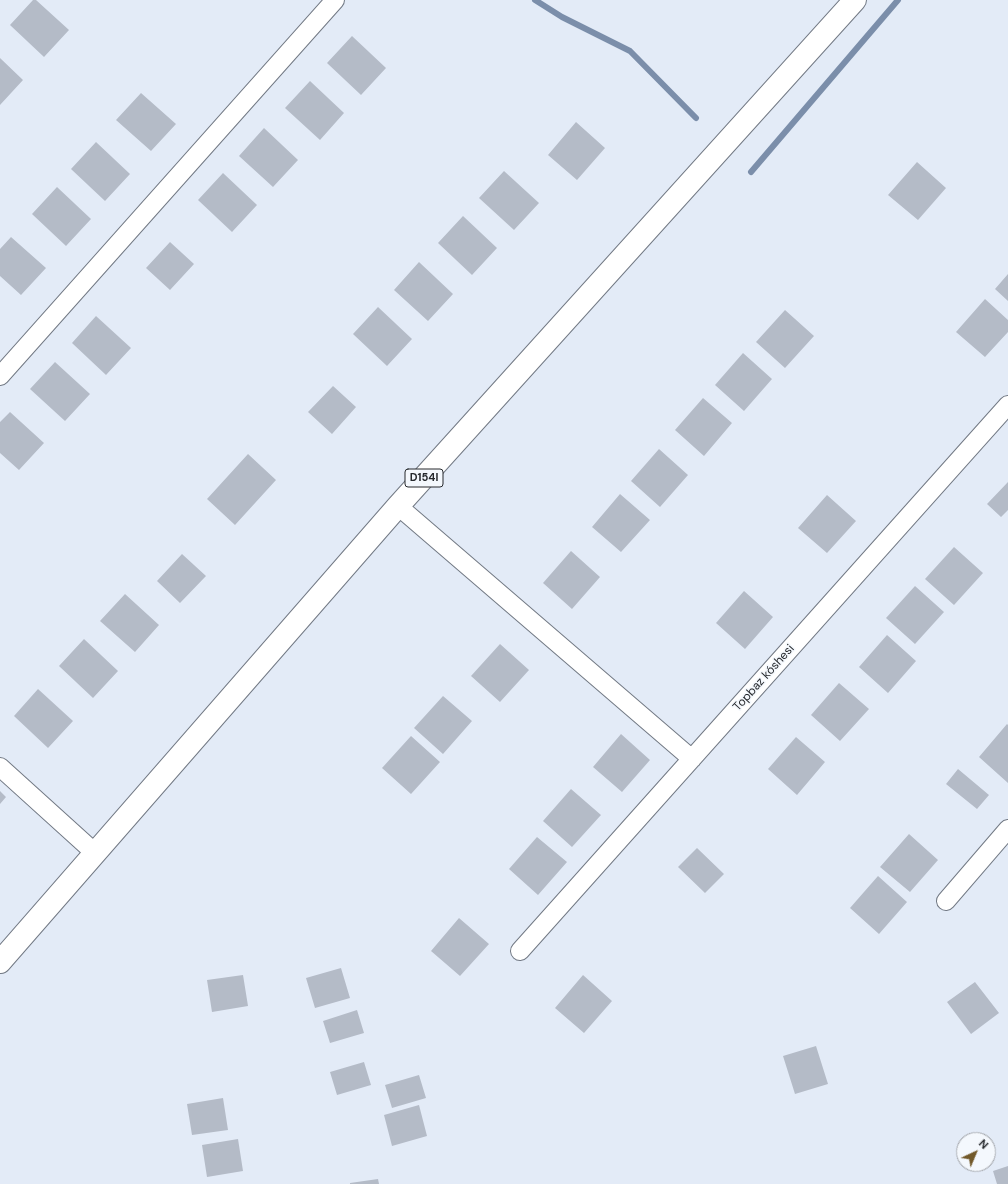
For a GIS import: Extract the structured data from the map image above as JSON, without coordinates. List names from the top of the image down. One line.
{"streets":{"main road":["D154l"],"street":["Topbaz kóshesi"]},"north":"top right"}
